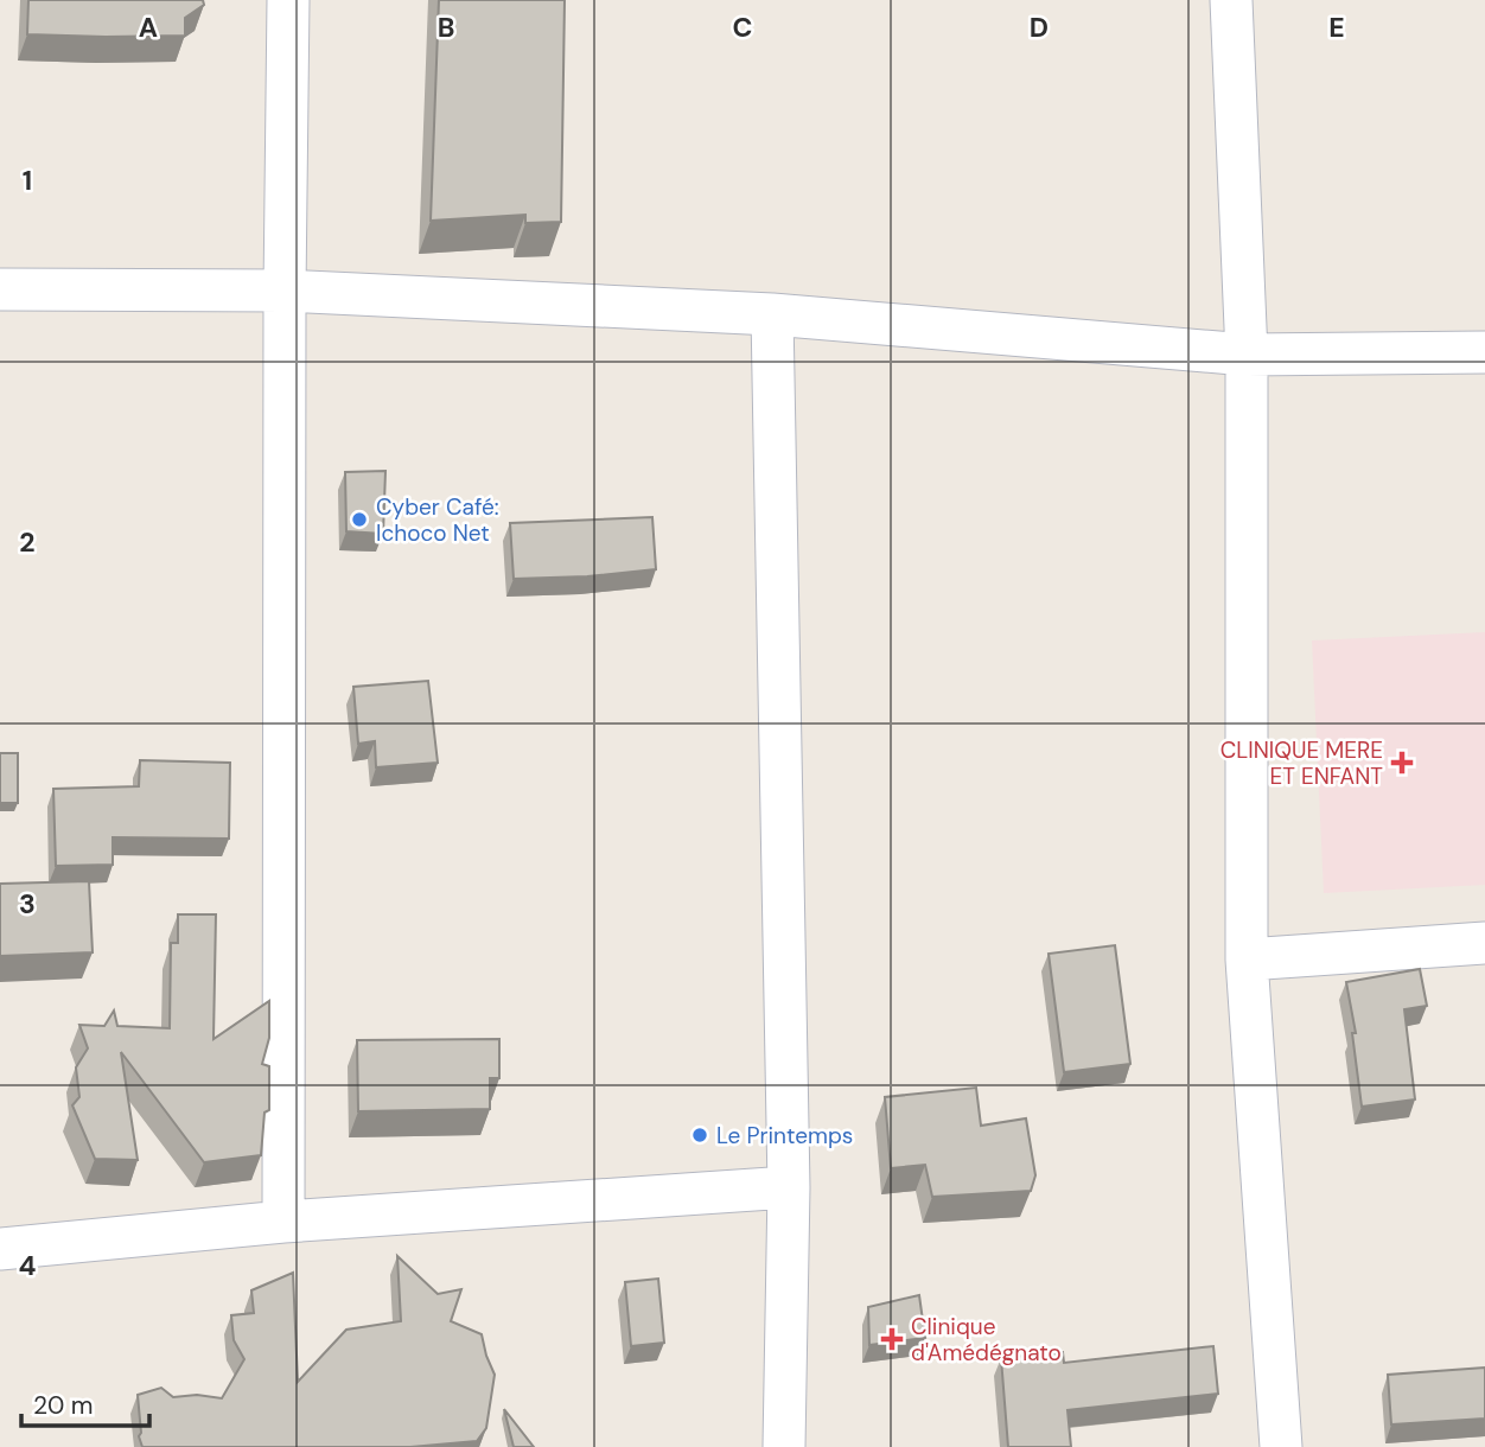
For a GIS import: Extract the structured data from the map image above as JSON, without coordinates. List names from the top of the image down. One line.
{"places":{"other":["Cyber Café: Ichoco Net","Le Printemps"],"health":["CLINIQUE MERE ET ENFANT","Clinique d'Amédégnato"]},"scale_bar":"20 m","grid":{"columns":["A","B","C","D","E"],"rows":["1","2","3","4"]}}
